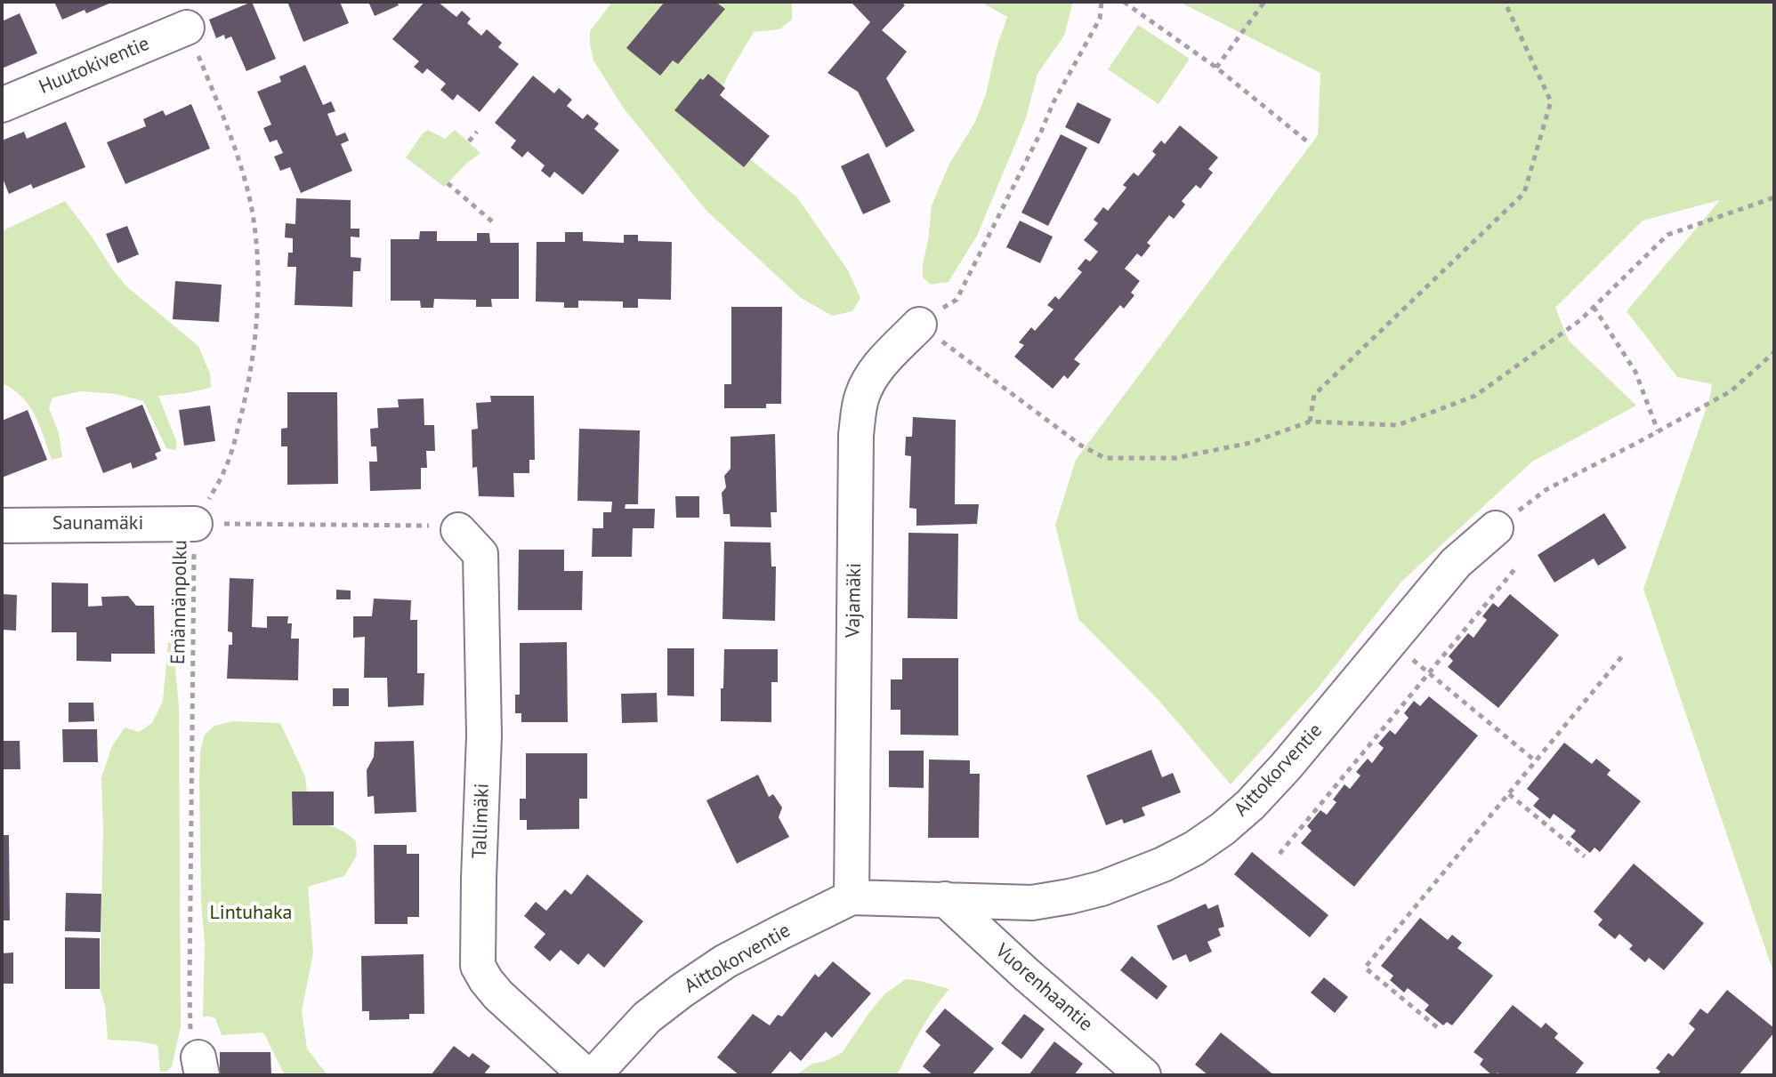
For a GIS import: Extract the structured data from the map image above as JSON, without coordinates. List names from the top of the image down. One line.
{"streets":{"street":["Huutokiventie","Saunamäki","Vajamäki","Aittokorventie","Tallimäki","Vuorenhaantie"],"path":["Emännänpolku"]},"crossings":[["Huutokiventie","Emännänpolku"],["Saunamäki","Emännänpolku"],["Vajamäki","Aittokorventie"],["Aittokorventie","Vuorenhaantie"]],"parks":["Lintuhaka"]}
